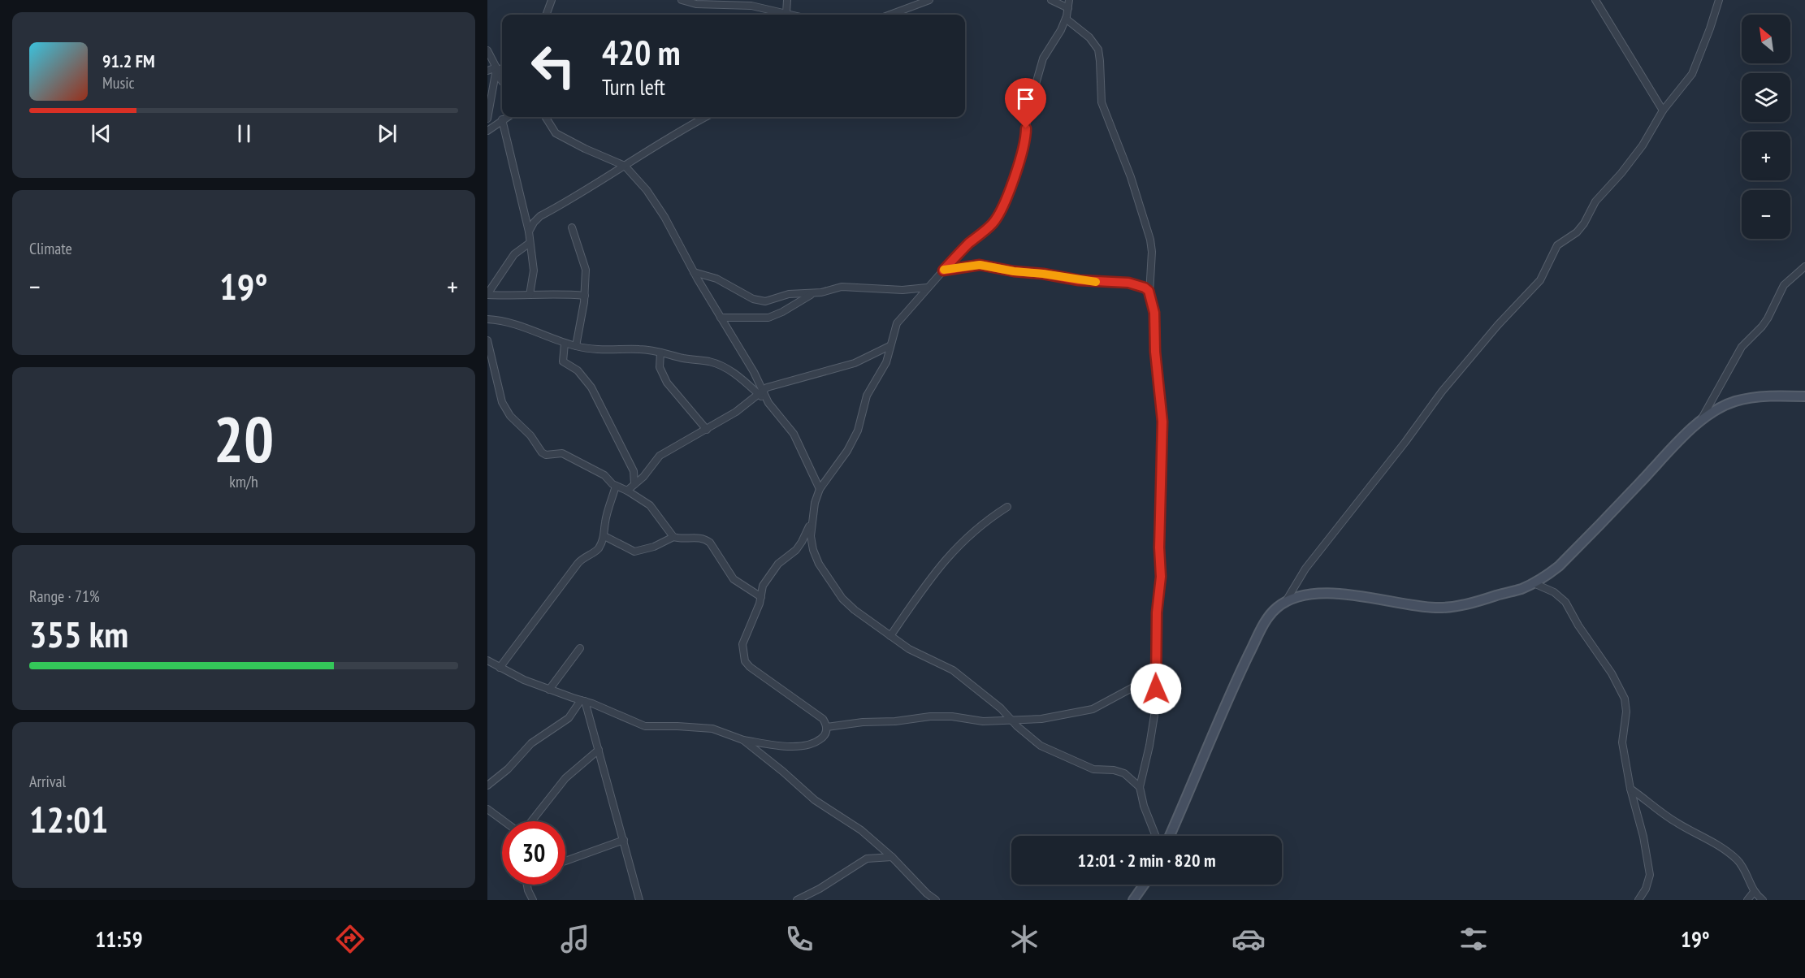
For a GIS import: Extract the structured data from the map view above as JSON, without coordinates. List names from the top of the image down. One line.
{"north":"top left","page":{"map_buttons":["+","−"],"turn":["420 m","Turn left"],"song":["91.2 FM","Music"],"tile":["Climate",["20","km/h"],["Range · 71%","355 km"],["Arrival","12:01"]],"heat":["−","19°","+"],"limit":"30","trip":"12:01 · 2 min · 820 m","tabs":["11:59","19°"]}}
